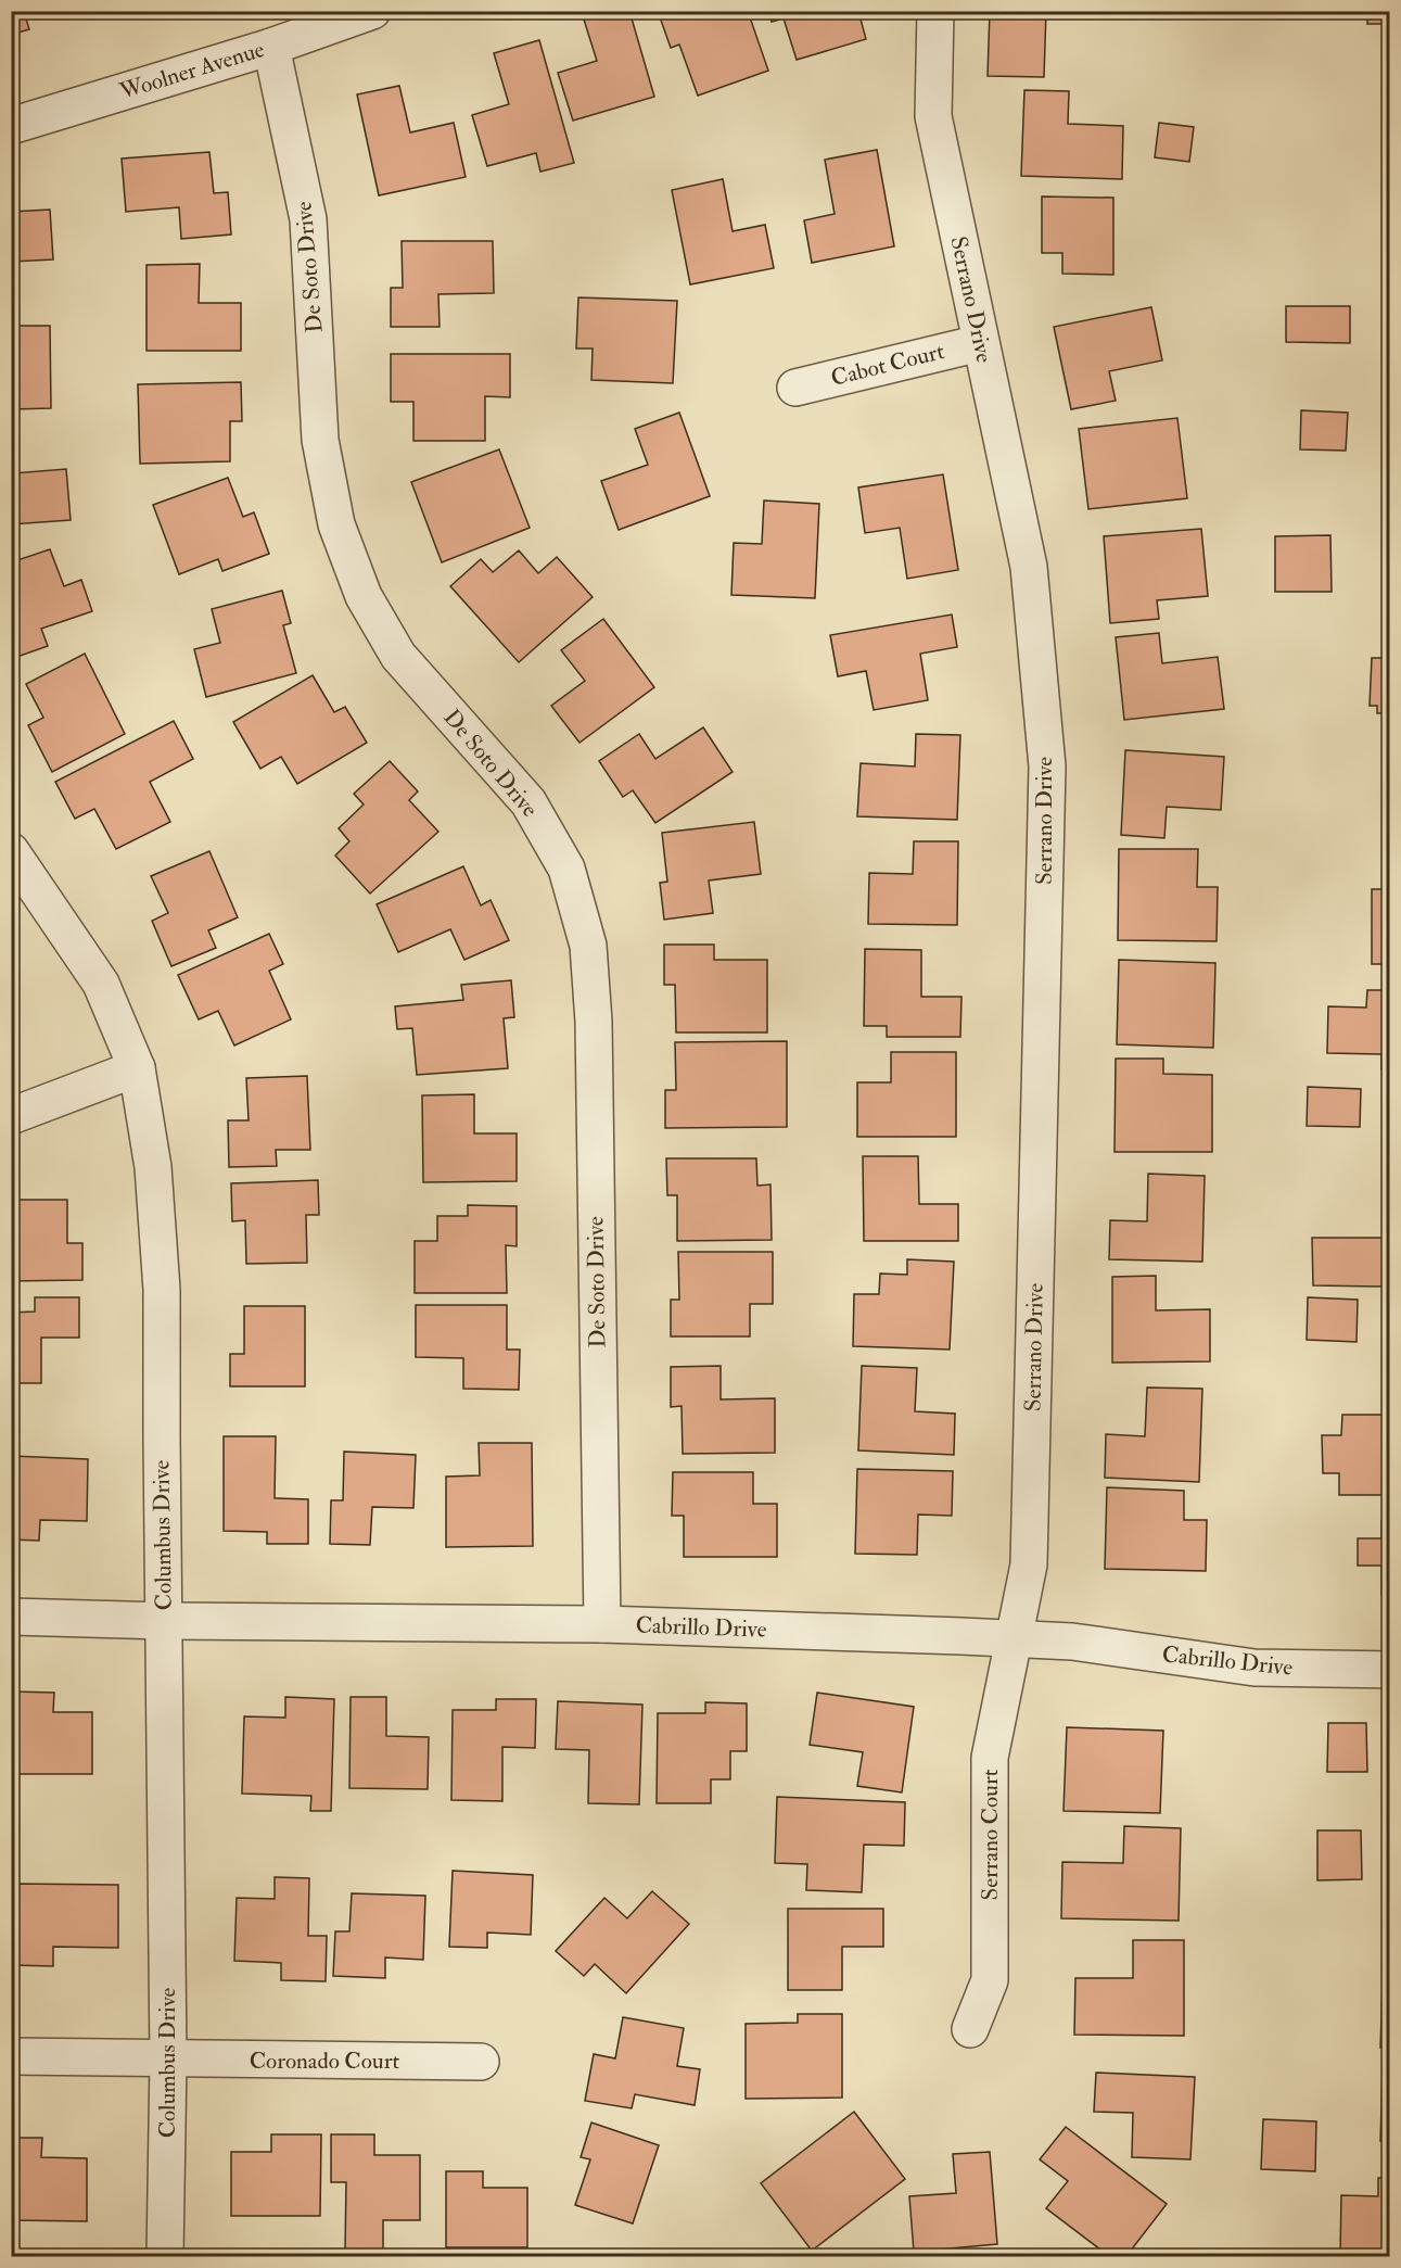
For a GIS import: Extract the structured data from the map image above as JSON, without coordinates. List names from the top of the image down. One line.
{"streets":{"street":["Woolner Avenue","De Soto Drive","Serrano Drive","Cabot Court","Columbus Drive","Cabrillo Drive","Serrano Court","Coronado Court"]},"crossings":[["Woolner Avenue","De Soto Drive"],["De Soto Drive","Cabrillo Drive"],["Serrano Drive","Cabot Court"],["Serrano Drive","Cabrillo Drive"],["Serrano Drive","Serrano Court"],["Columbus Drive","Cabrillo Drive"],["Columbus Drive","Coronado Court"],["Cabrillo Drive","Serrano Court"]]}
